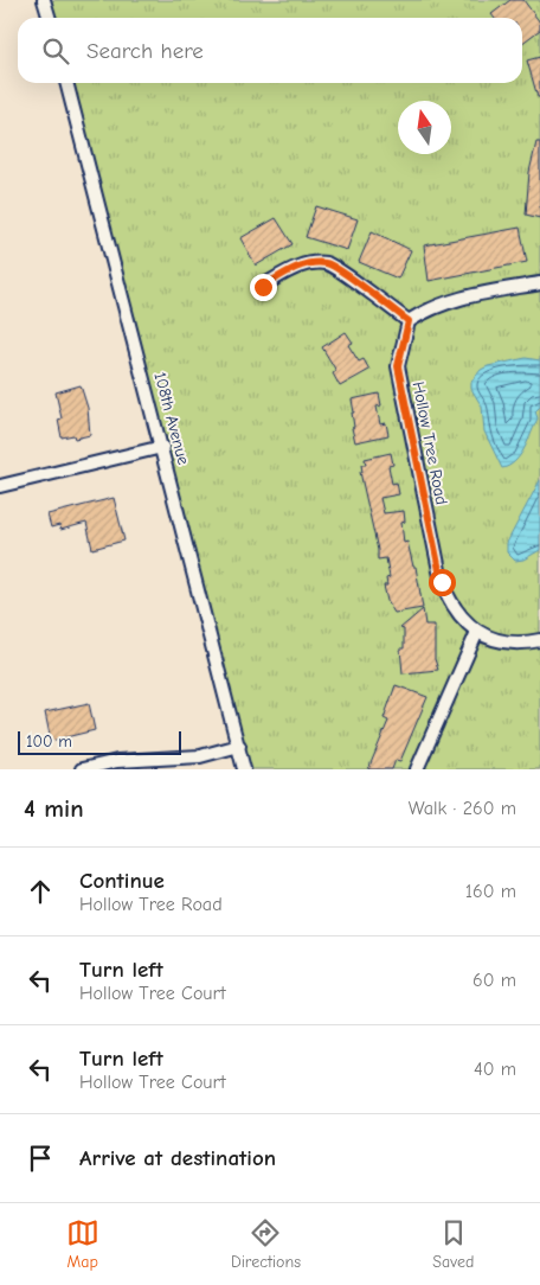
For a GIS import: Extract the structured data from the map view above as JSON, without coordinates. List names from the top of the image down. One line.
{"streets":{"street":["108th Avenue","Hollow Tree Road"]},"scale_bar":"100 m","north":"top","page":{"search":"Search here","scale":"100 m","heading":["4 min","Walk · 260 m"],"list":[["Continue","Hollow Tree Road","160 m"],["Turn left","Hollow Tree Court","60 m"],["Turn left","Hollow Tree Court","40 m"],"Arrive at destination"],"nav":["Map","Directions","Saved"]}}
